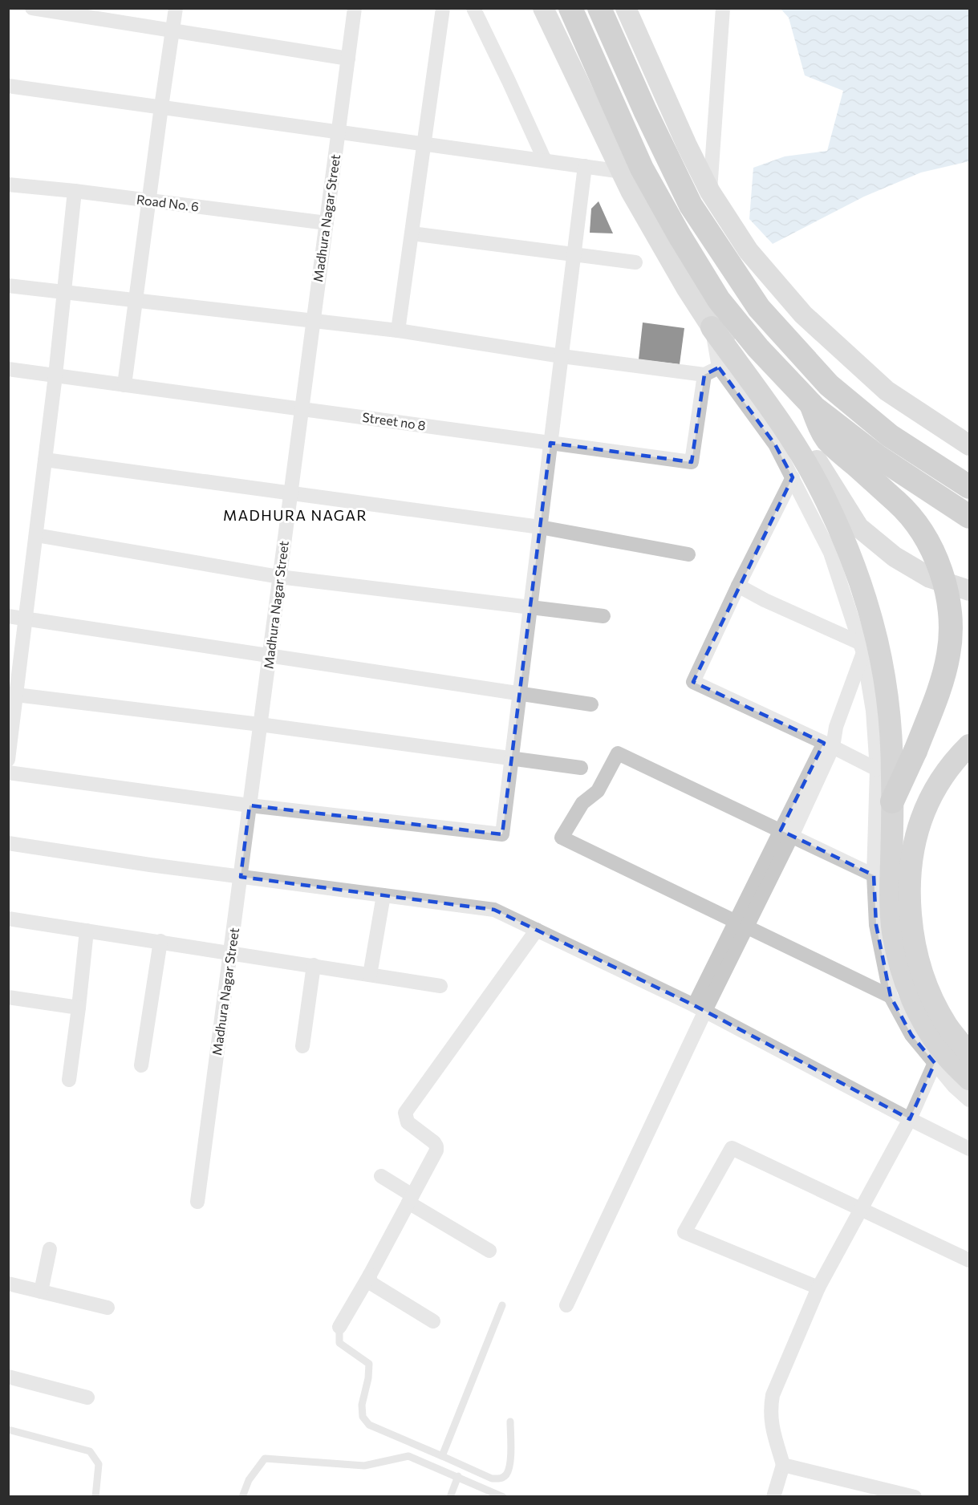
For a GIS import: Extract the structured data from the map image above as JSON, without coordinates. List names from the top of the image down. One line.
{"streets":{"street":["Road No. 6","Madhura Nagar Street","Street no 8"]},"crossings":[["Road No. 6","Madhura Nagar Street"],["Madhura Nagar Street","Street no 8"]],"districts":["MADHURA NAGAR"]}
